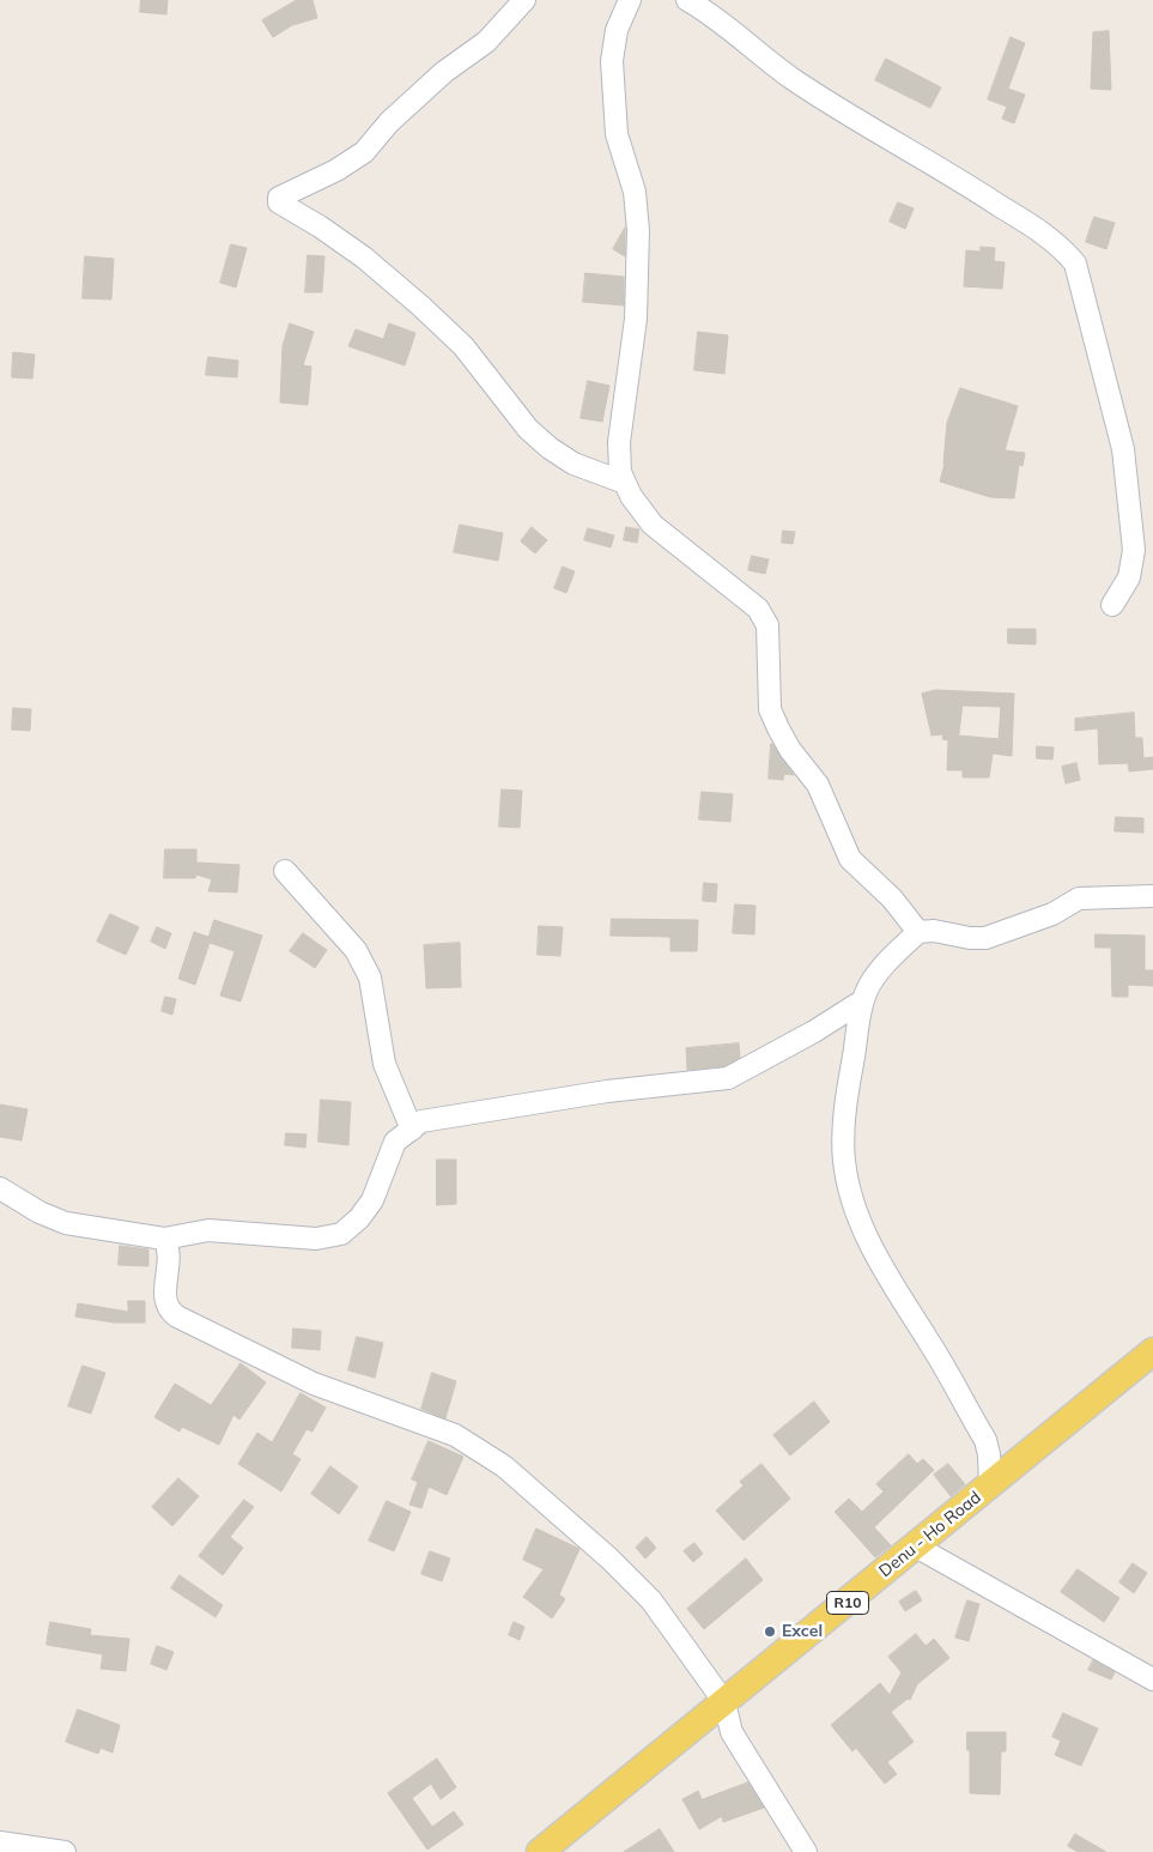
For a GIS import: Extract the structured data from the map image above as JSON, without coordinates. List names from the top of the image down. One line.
{"streets":{"main road":["Denu - Ho Road","R10"]},"places":["Excel"]}
